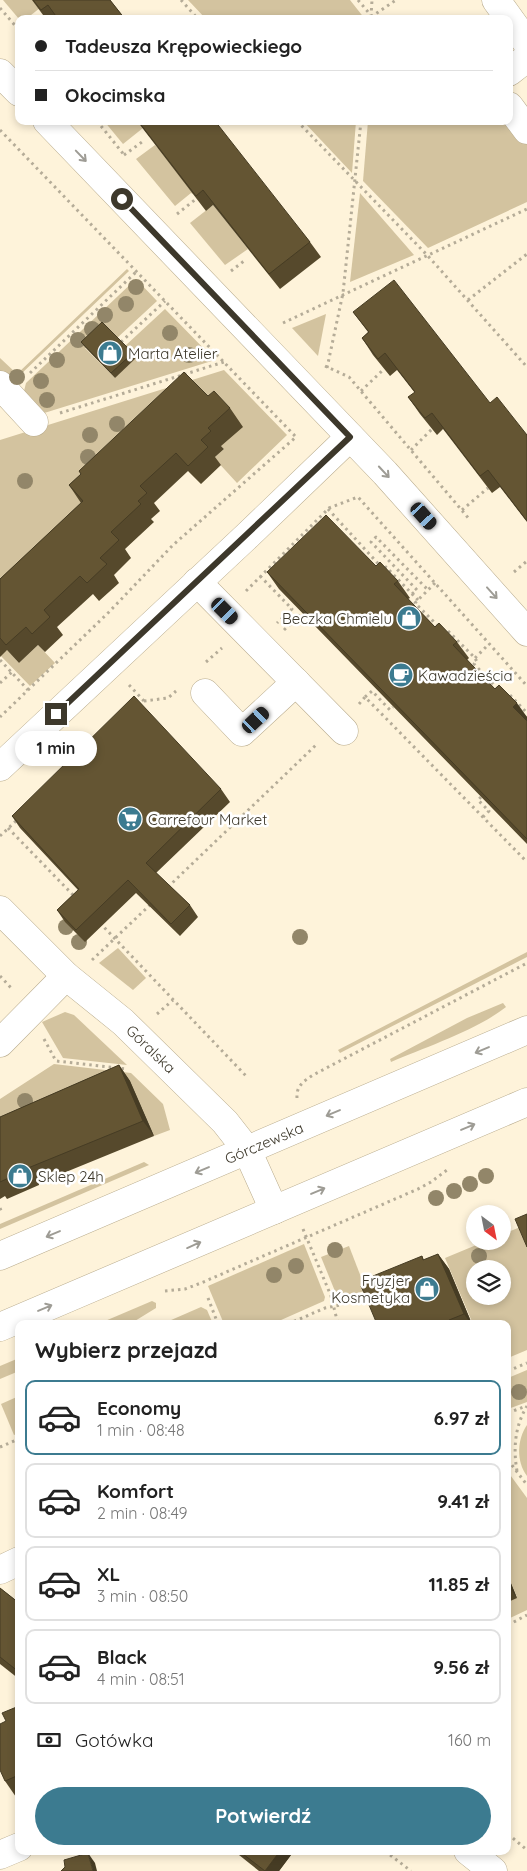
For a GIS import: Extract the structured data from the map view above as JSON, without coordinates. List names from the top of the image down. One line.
{"streets":{"street":["Góralska","Górczewska"]},"crossings":[["Góralska","Górczewska"]],"places":{"shop":["Marta Atelier","Beczka Chmielu","Sklep 24h","Fryzjer Kosmetyka"],"cafe":["Kawadzieścia"],"supermarket":["Carrefour Market"]},"north":"bottom right","page":{"banner":["Tadeusza Krępowieckiego","Okocimska"],"bubble":"1 min","heading":"Wybierz przejazd","list":[{"name":"Economy","note":"1 min · 08:48","value":"6.97 zł"},{"name":"Komfort","note":"2 min · 08:49","value":"9.41 zł"},{"name":"XL","note":"3 min · 08:50","value":"11.85 zł"},{"name":"Black","note":"4 min · 08:51","value":"9.56 zł"}],"pay":["Gotówka","160 m"],"buttons":"Potwierdź"}}
